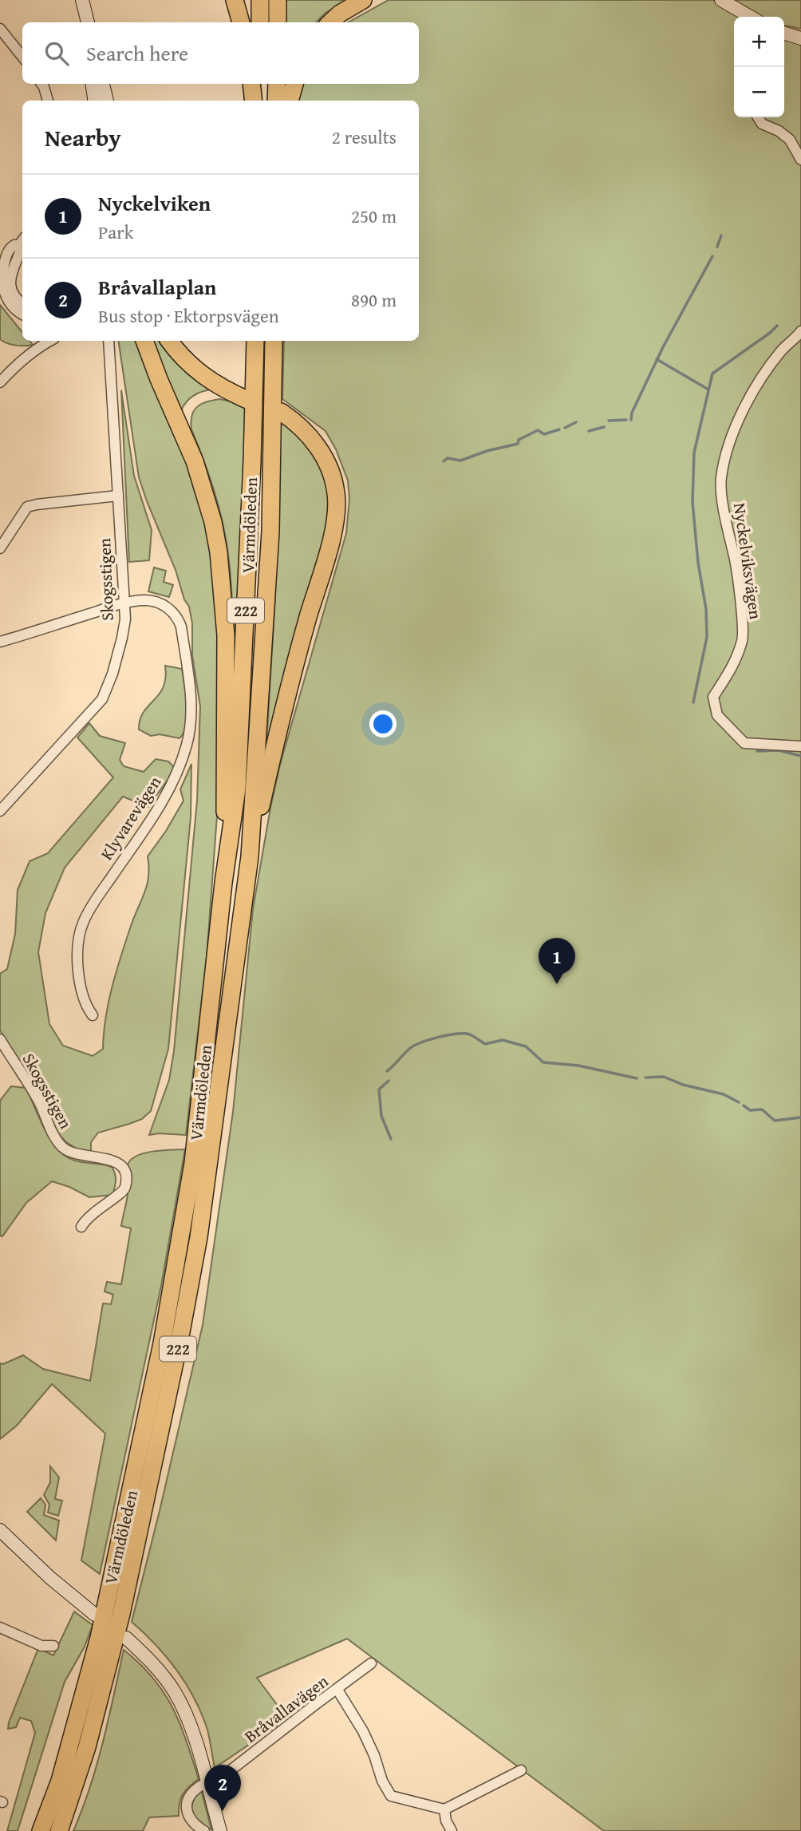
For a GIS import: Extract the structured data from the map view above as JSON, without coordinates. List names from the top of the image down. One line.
{"streets":{"highway":["Värmdöleden","222"],"street":["Nyckelviksvägen","Skogsstigen","Klyvarevägen","Bråvallavägen"]},"crossings":[["Skogsstigen","Klyvarevägen"]],"page":{"map_buttons":["+","−"],"search":"Search here","heading":["Nearby","2 results"],"list":[{"mark":"1","name":"Nyckelviken","note":"Park","value":"250 m"},{"mark":"2","name":"Bråvallaplan","note":"Bus stop · Ektorpsvägen","value":"890 m"}],"pins":["1","2"]}}
